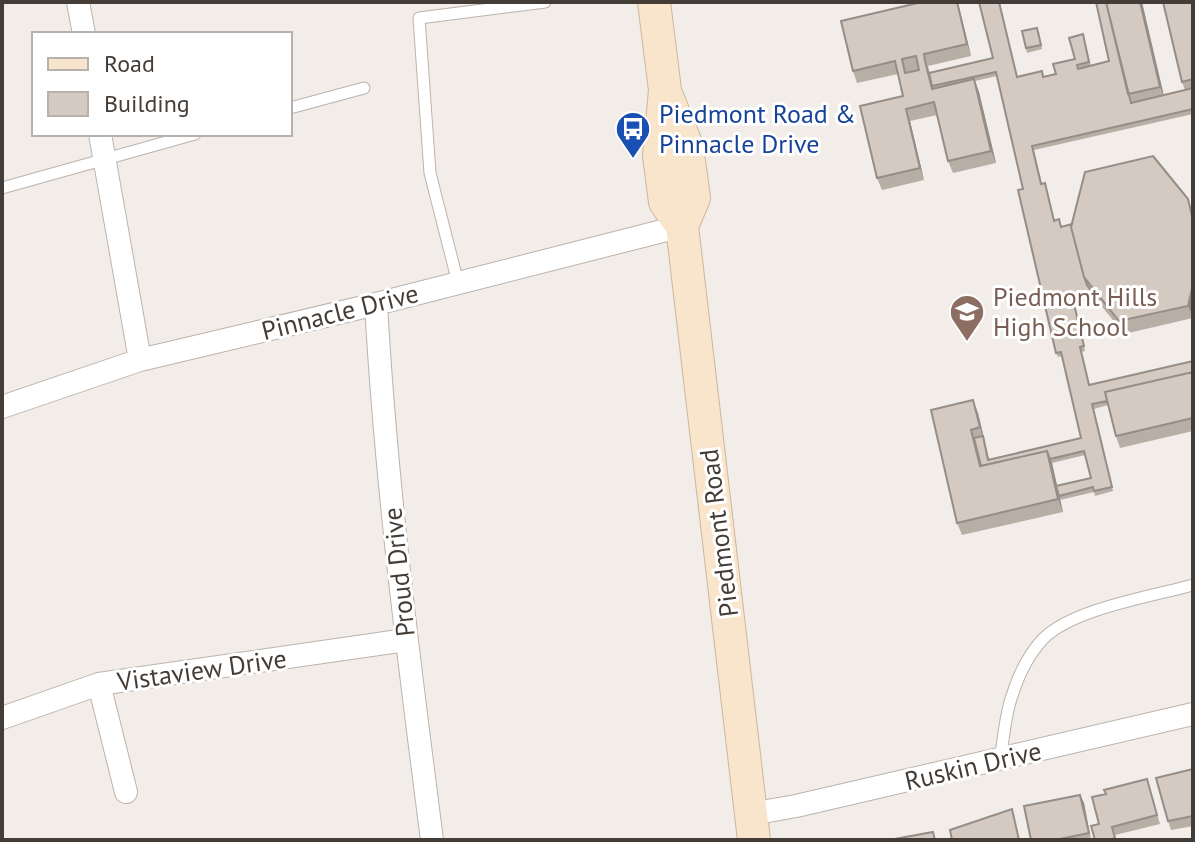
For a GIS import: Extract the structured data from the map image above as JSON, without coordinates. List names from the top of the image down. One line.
{"streets":{"main road":["Piedmont Road"],"street":["Pinnacle Drive","Proud Drive","Vistaview Drive","Ruskin Drive"]},"crossings":[["Pinnacle Drive","Piedmont Road"],["Pinnacle Drive","Proud Drive"],["Piedmont Road","Ruskin Drive"],["Proud Drive","Vistaview Drive"]],"places":{"bus stop":["Piedmont Road & Pinnacle Drive"],"school or university":["Piedmont Hills High School"]},"legend":["Road","Building"]}
